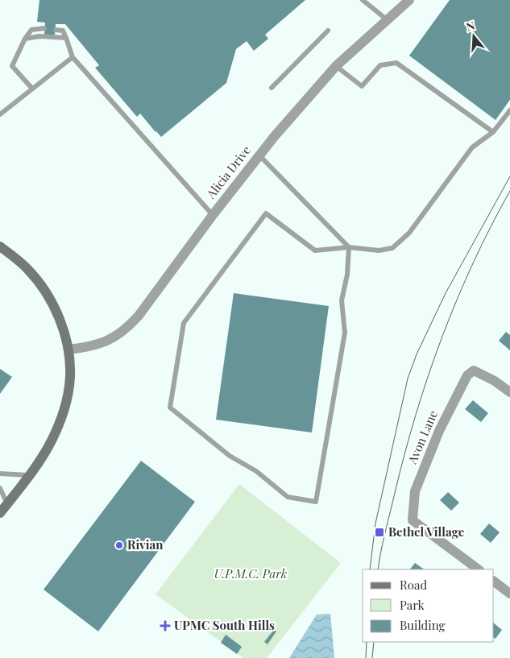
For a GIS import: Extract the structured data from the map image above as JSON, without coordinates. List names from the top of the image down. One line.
{"streets":{"street":["Alicia Drive","Avon Lane"]},"parks":["U.P.M.C. Park"],"places":{"transit":["Bethel Village"],"other":["Rivian"],"health":["UPMC South Hills"]},"legend":["Road","Park","Building"],"north":"top"}
